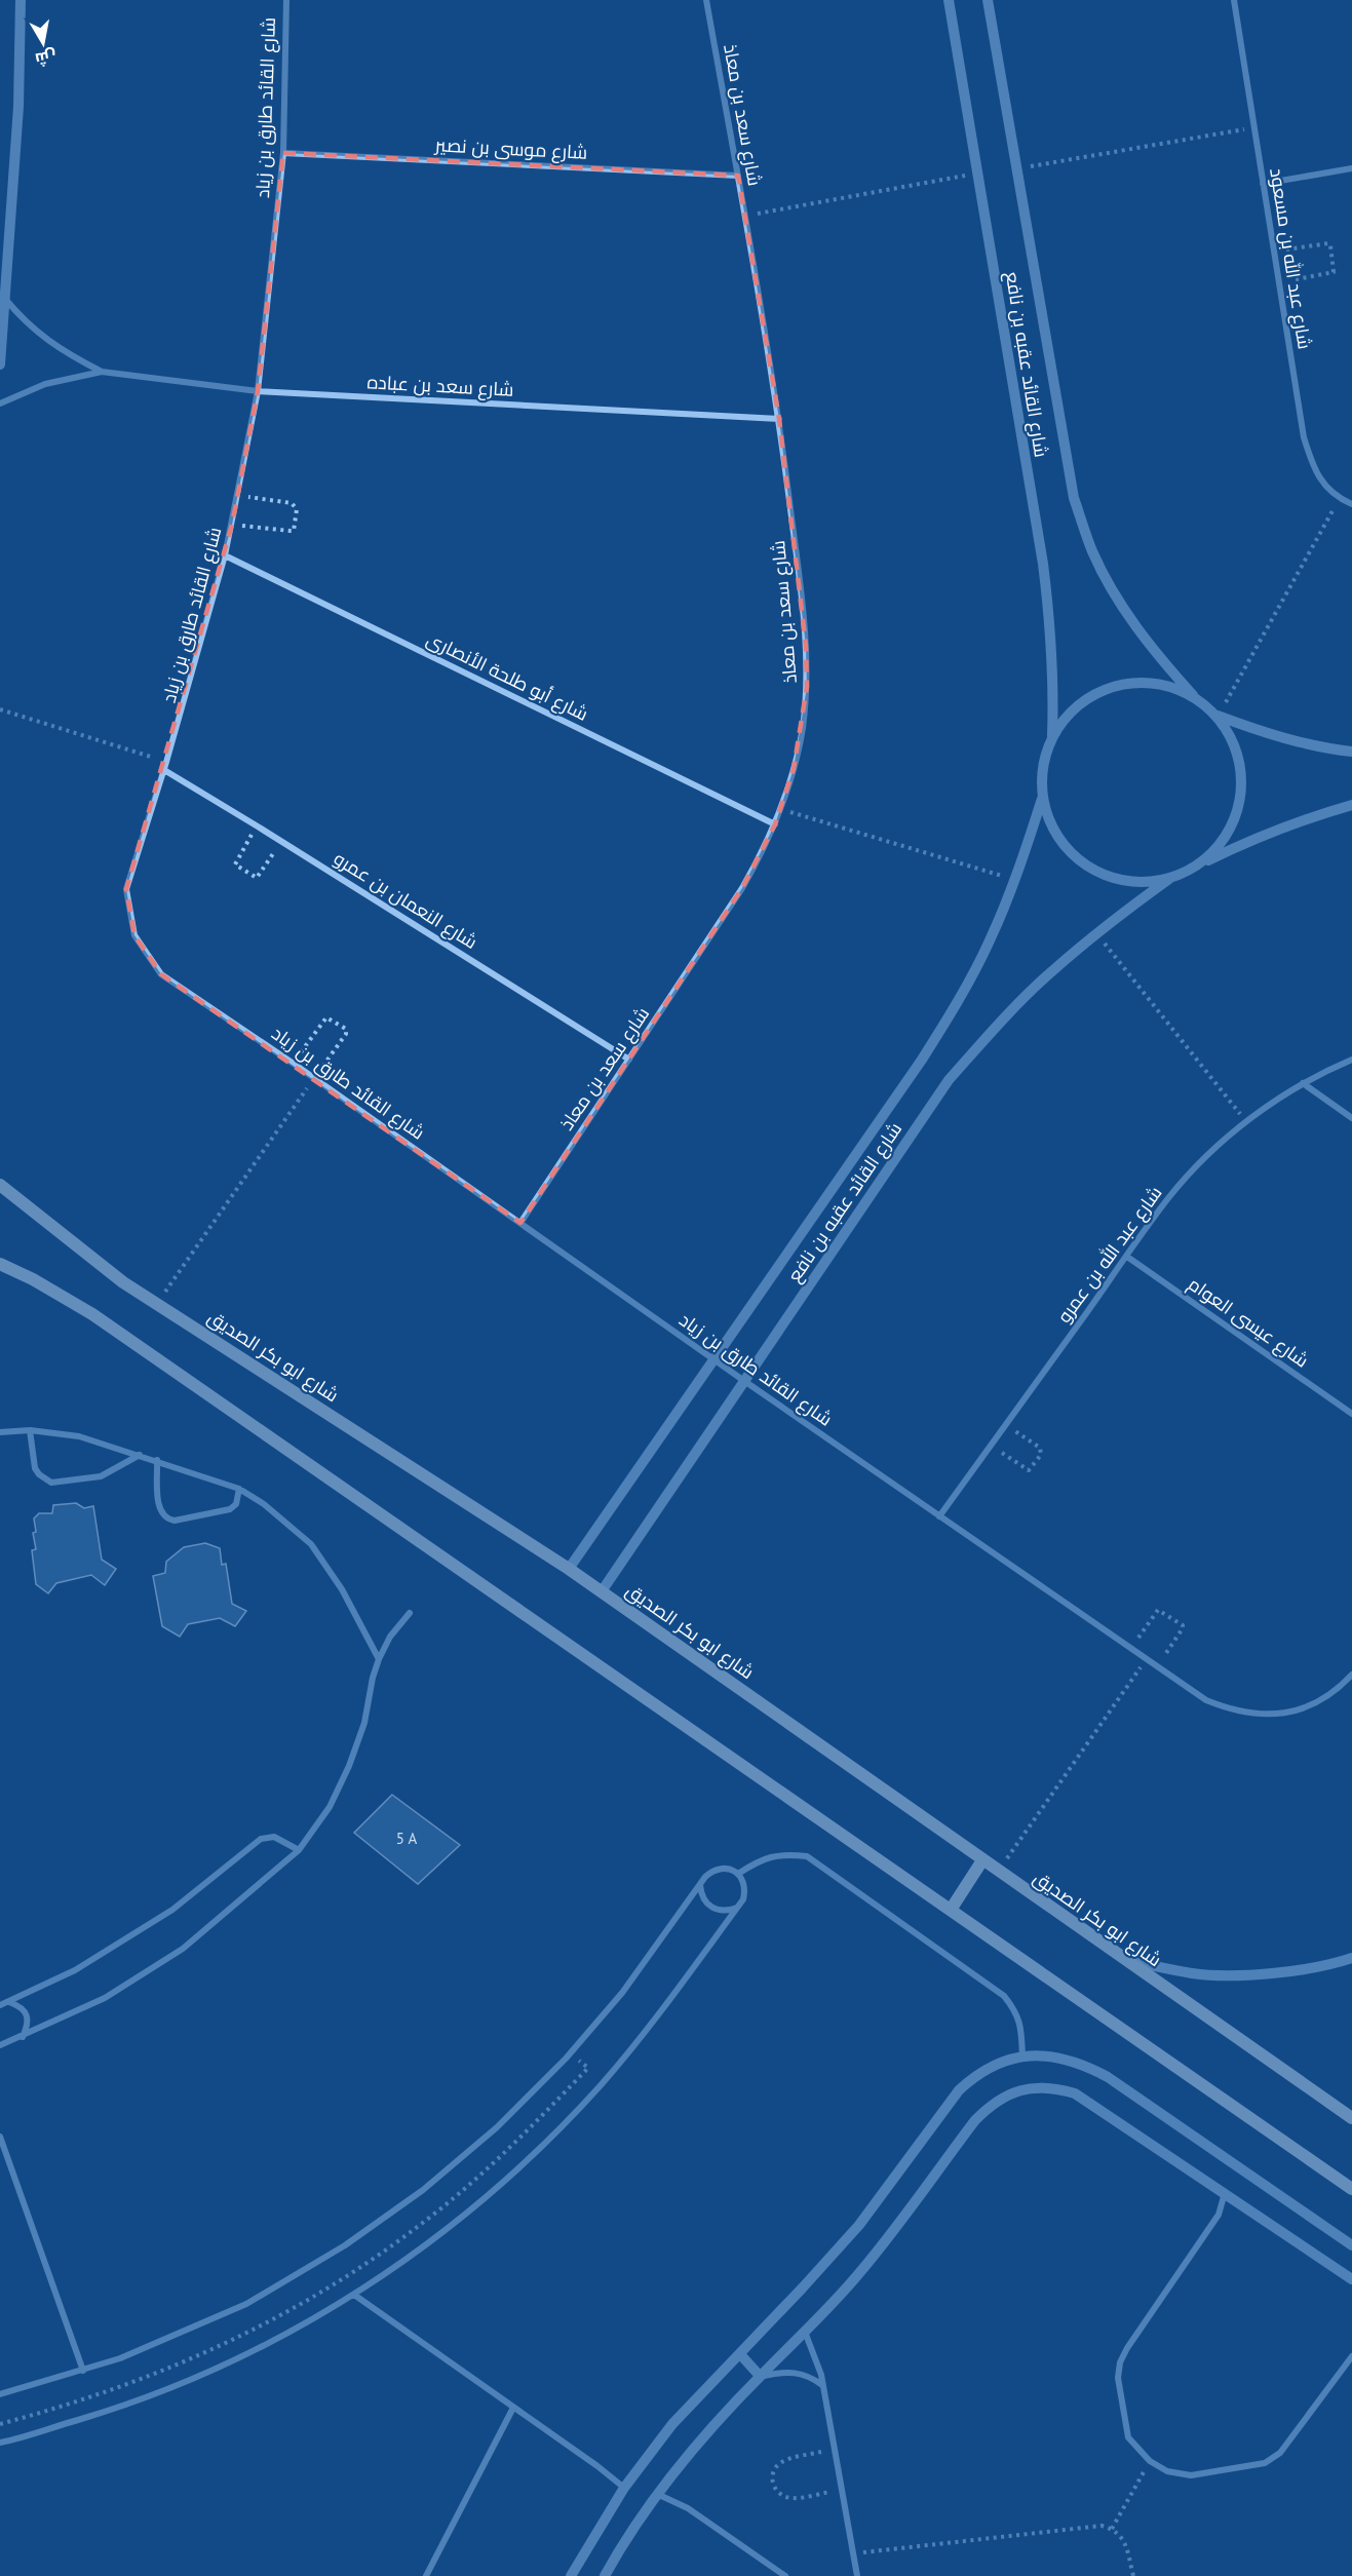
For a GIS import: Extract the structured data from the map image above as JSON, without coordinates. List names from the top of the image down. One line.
{"streets":{"main road":["شارع ابو بكر الصديق"],"street":["شارع القائد طارق بن زياد","شارع سعد بن معاذ","شارع موسى بن نصير","شارع عبد الله بن مسعود","شارع القائد عقبه بن نافع","شارع سعد بن عباده","شارع أبو طلحة الأنصارى","شارع النعمان بن عمرو","شارع عبد الله بن عمرو","شارع عيسى العوام"]},"crossings":[["شارع القائد طارق بن زياد","شارع سعد بن معاذ"],["شارع القائد طارق بن زياد","شارع موسى بن نصير"],["شارع القائد طارق بن زياد","شارع القائد عقبه بن نافع"],["شارع القائد طارق بن زياد","شارع سعد بن عباده"],["شارع القائد طارق بن زياد","شارع أبو طلحة الأنصارى"],["شارع القائد طارق بن زياد","شارع النعمان بن عمرو"],["شارع القائد طارق بن زياد","شارع عبد الله بن عمرو"],["شارع سعد بن معاذ","شارع موسى بن نصير"],["شارع سعد بن معاذ","شارع سعد بن عباده"],["شارع سعد بن معاذ","شارع أبو طلحة الأنصارى"],["شارع سعد بن معاذ","شارع النعمان بن عمرو"],["شارع القائد عقبه بن نافع","شارع ابو بكر الصديق"],["شارع عبد الله بن عمرو","شارع عيسى العوام"]],"house_numbers":["5 A"],"north":"bottom"}
